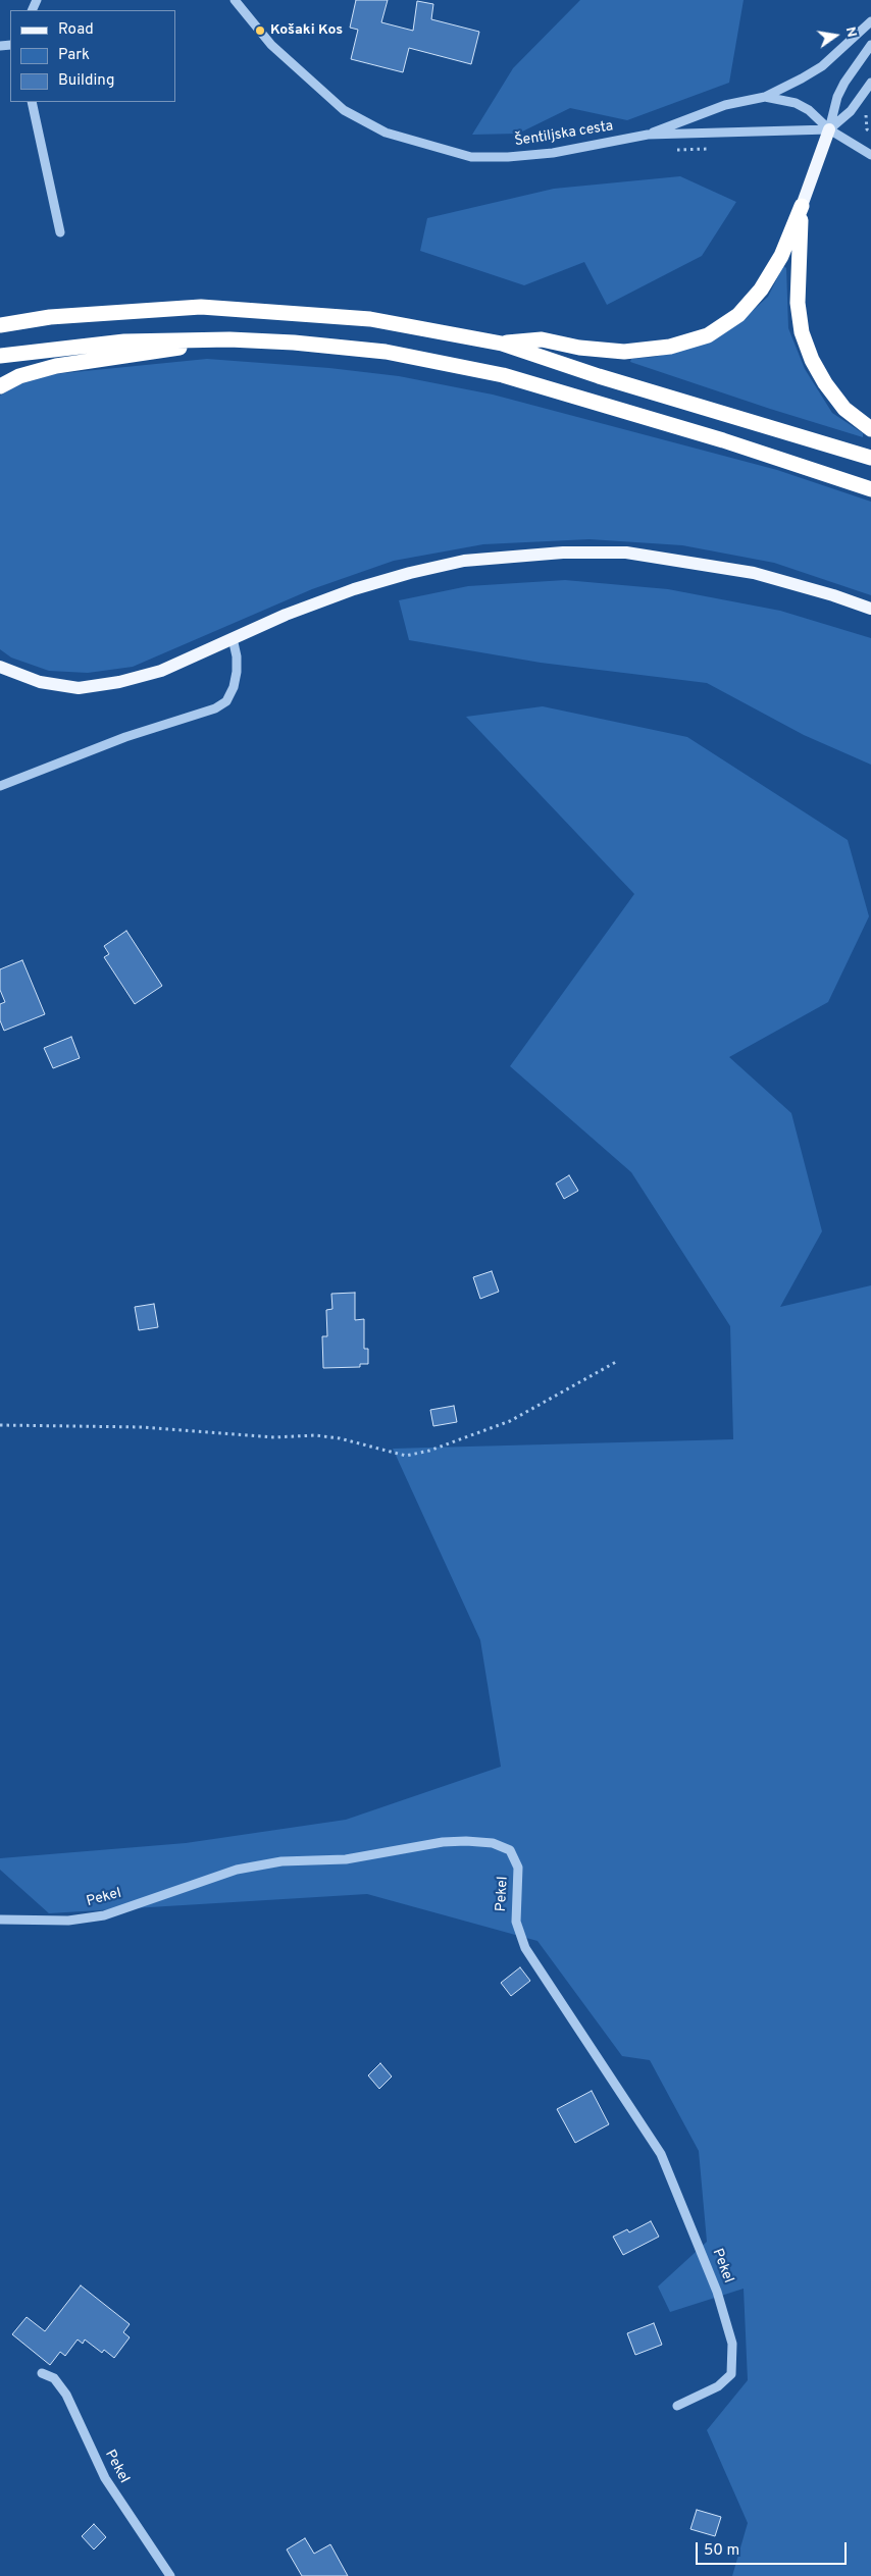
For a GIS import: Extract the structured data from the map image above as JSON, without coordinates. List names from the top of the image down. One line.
{"streets":{"street":["Šentiljska cesta","Pekel"]},"places":["Košaki Kos"],"legend":["Road","Park","Building"],"scale_bar":"50 m","north":"right"}
